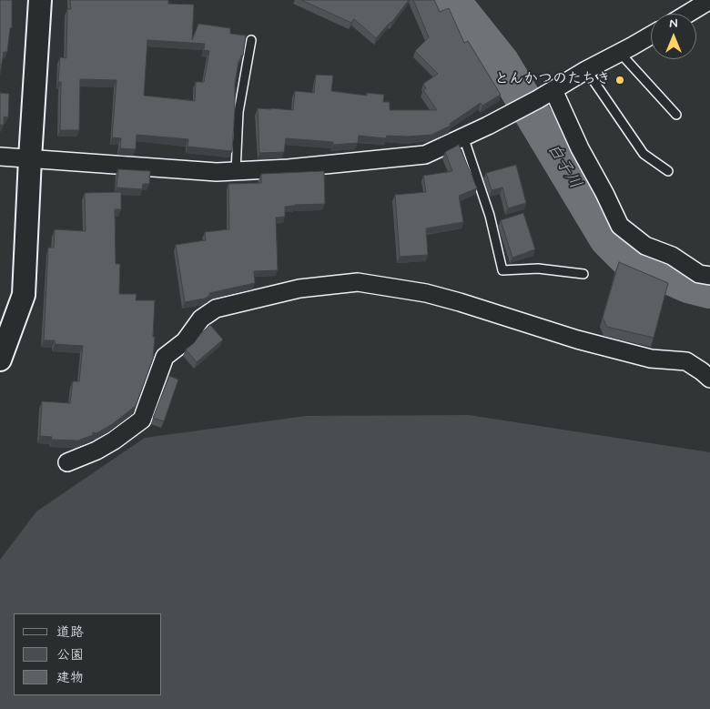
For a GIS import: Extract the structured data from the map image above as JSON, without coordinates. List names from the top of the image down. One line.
{"water":["白子川"],"places":["とんかつのたちき"],"legend":["道路","公園","建物"],"north":"top"}
